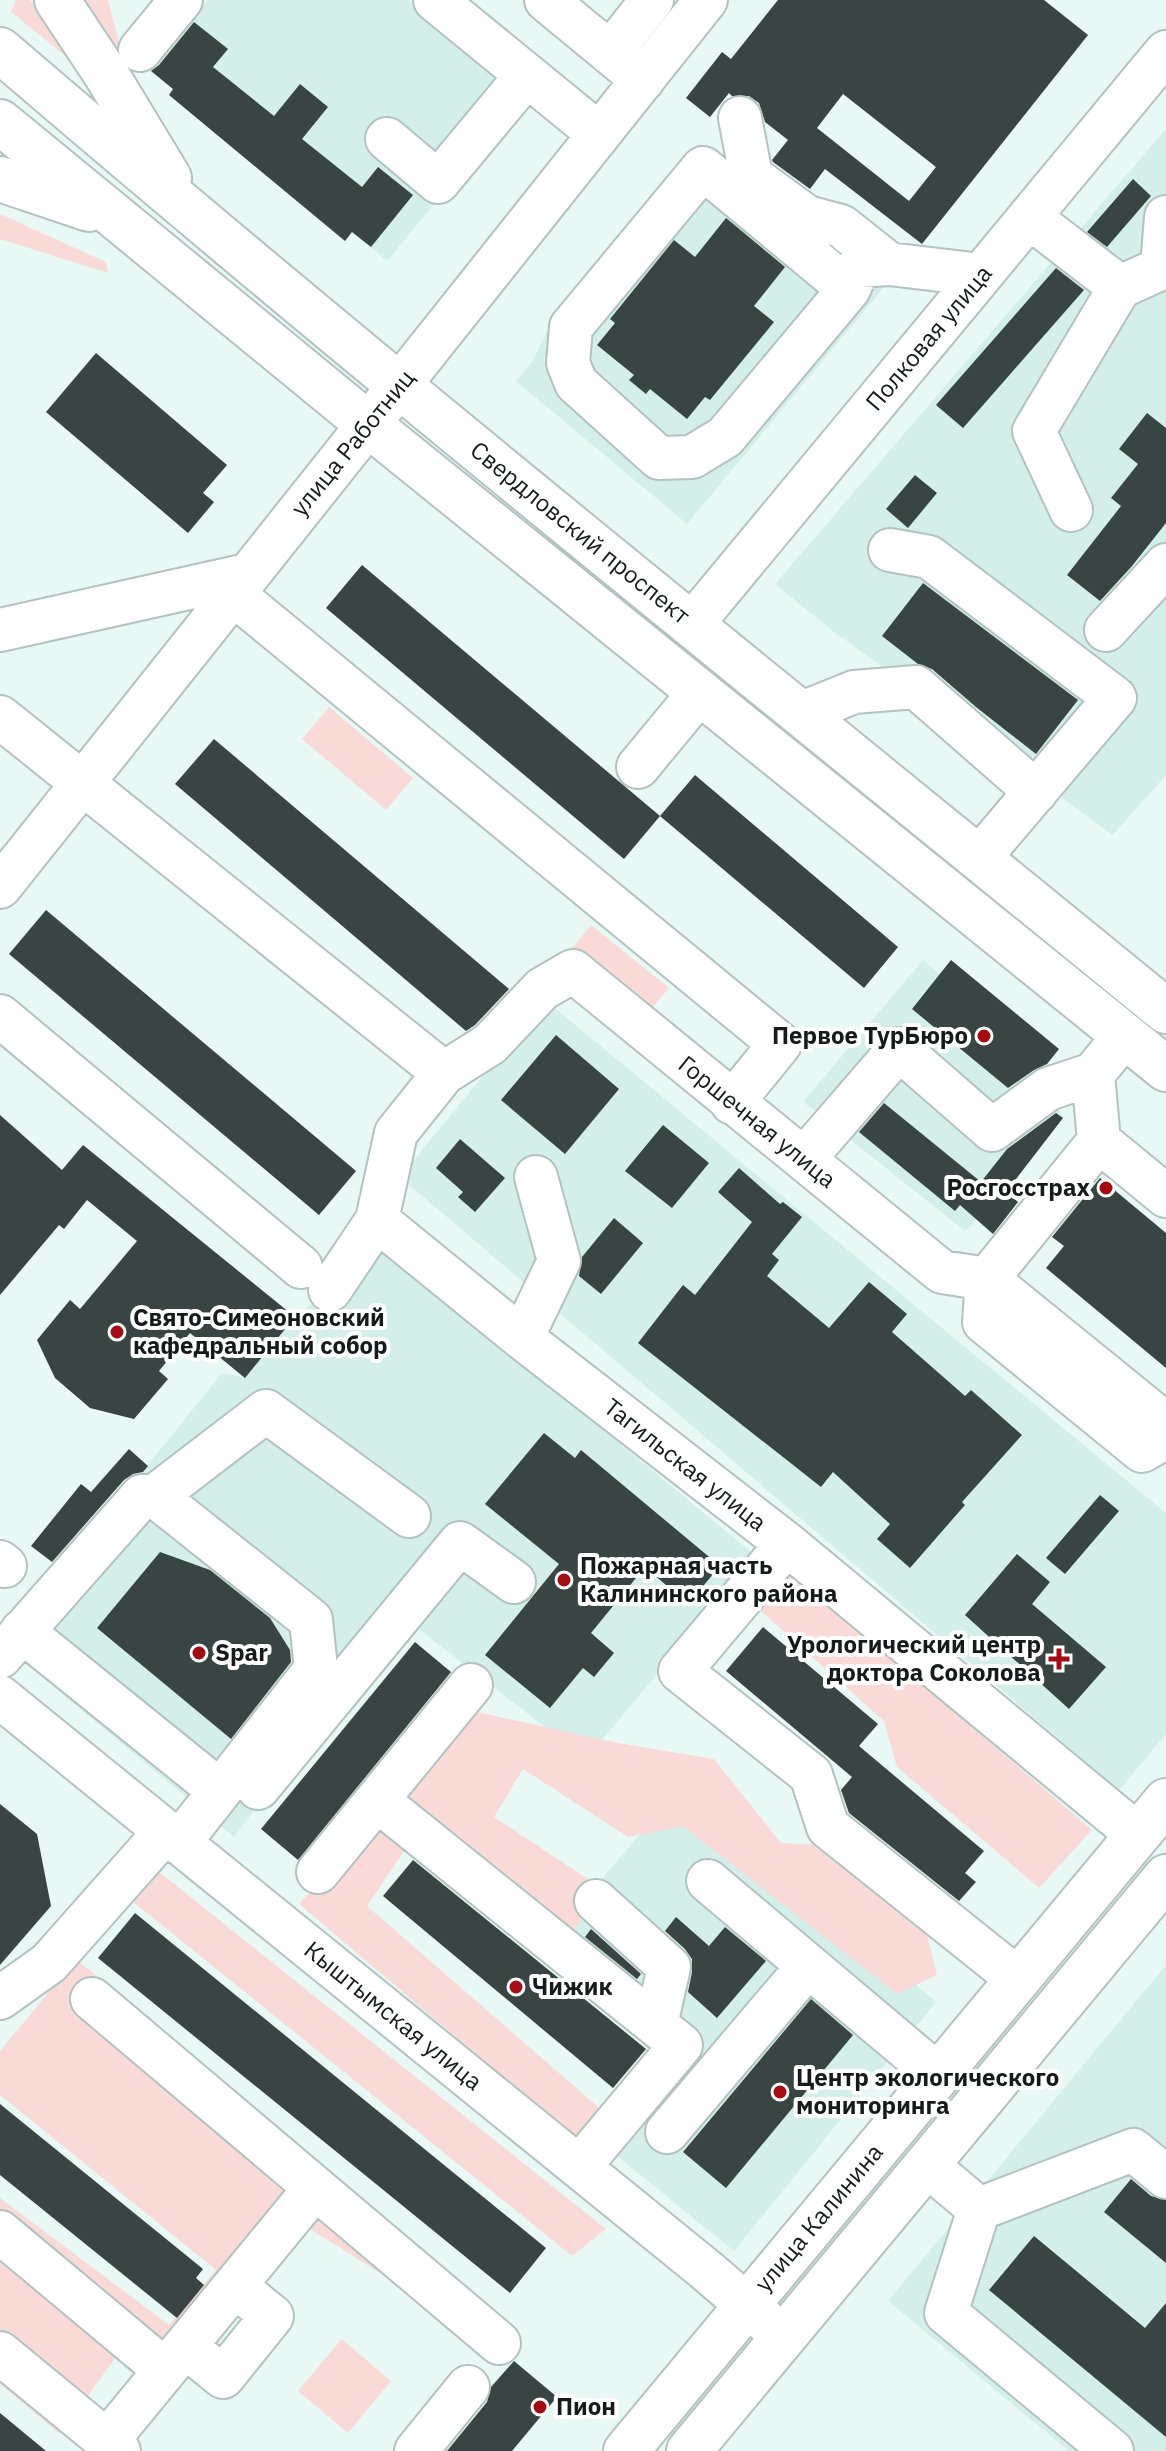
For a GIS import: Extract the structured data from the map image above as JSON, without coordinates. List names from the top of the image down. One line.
{"streets":{"main road":["Свердловский проспект","улица Калинина"],"street":["Полковая улица","улица Работниц","Горшечная улица","Тагильская улица","Кыштымская улица"]},"crossings":[["Полковая улица","Свердловский проспект"],["улица Работниц","Свердловский проспект"],["Тагильская улица","улица Калинина"],["Кыштымская улица","улица Калинина"]],"places":{"other":["Первое ТурБюро","Росгосстрах","Свято-Симеоновский кафедральный собор","Пожарная часть Калининского района","Spar","Чижик","Центр экологического мониторинга","Пион"],"health":["Урологический центр доктора Соколова"]}}
